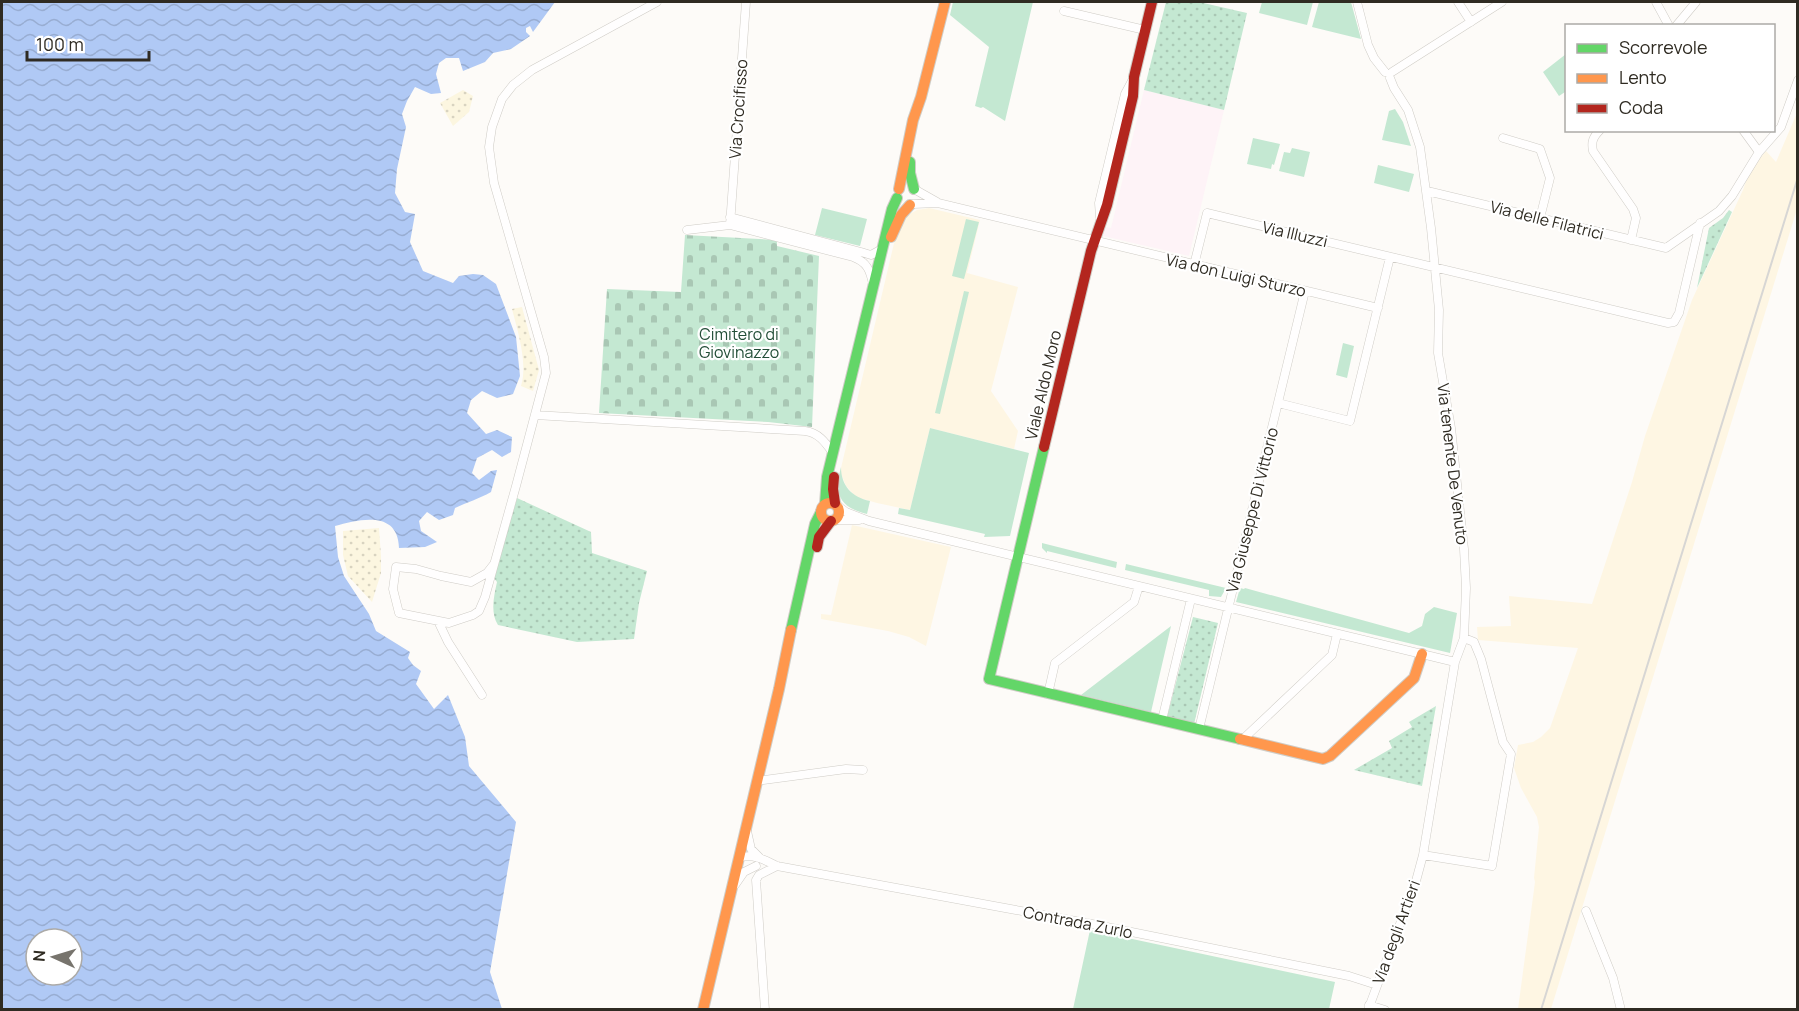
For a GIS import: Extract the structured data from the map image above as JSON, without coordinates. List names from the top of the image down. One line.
{"streets":{"main road":["Viale Aldo Moro"],"street":["Via Crocifisso","Via delle Filatrici","Via Illuzzi","Via don Luigi Sturzo","Via tenente De Venuto","Via Giuseppe Di Vittorio","Contrada Zurlo","Via degli Artieri"]},"crossings":[["Via delle Filatrici","Via Illuzzi"],["Via delle Filatrici","Via tenente De Venuto"],["Via Illuzzi","Via don Luigi Sturzo"],["Via Illuzzi","Via tenente De Venuto"],["Via don Luigi Sturzo","Viale Aldo Moro"],["Via don Luigi Sturzo","Via Giuseppe Di Vittorio"],["Via tenente De Venuto","Via degli Artieri"],["Contrada Zurlo","Via degli Artieri"]],"parks":["Cimitero di Giovinazzo"],"legend":["Scorrevole","Lento","Coda"],"scale_bar":"100 m","north":"left"}
